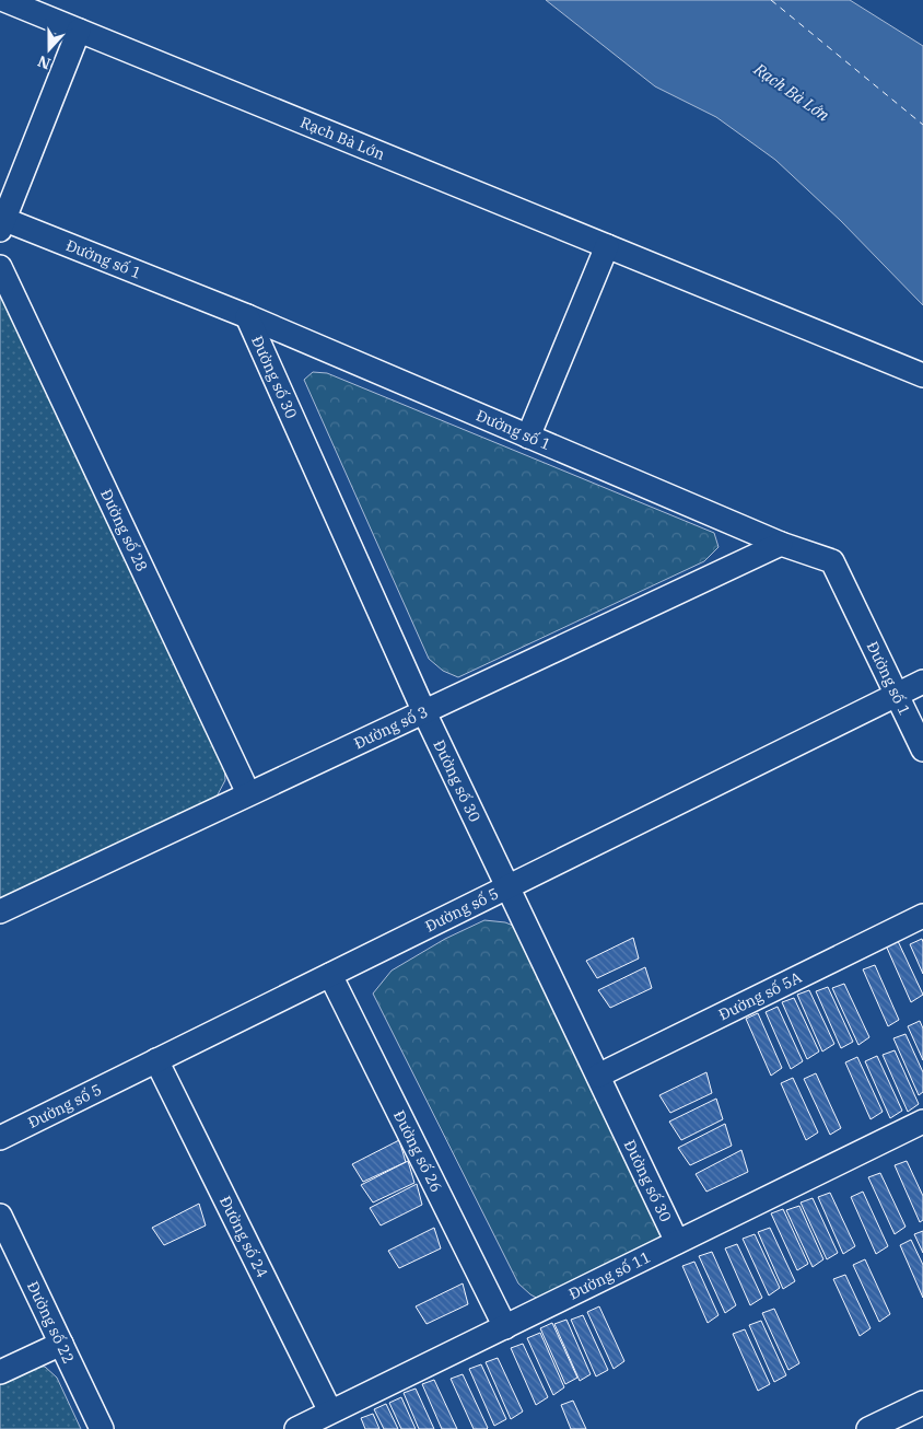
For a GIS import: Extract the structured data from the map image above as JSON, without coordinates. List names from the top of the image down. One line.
{"streets":{"street":["Rạch Bà Lớn","Đường số 1","Đường số 30","Đường số 28","Đường số 3","Đường số 5","Đường số 5A","Đường số 26","Đường số 24","Đường số 11","Đường số 22"]},"crossings":[["Đường số 1","Đường số 30"],["Đường số 1","Đường số 3"],["Đường số 1","Đường số 5"],["Đường số 30","Đường số 3"],["Đường số 30","Đường số 5"],["Đường số 30","Đường số 5A"],["Đường số 30","Đường số 11"],["Đường số 28","Đường số 3"],["Đường số 5","Đường số 26"],["Đường số 5","Đường số 24"],["Đường số 26","Đường số 11"],["Đường số 24","Đường số 11"]],"water":["Rạch Bà Lớn"],"north":"bottom"}
